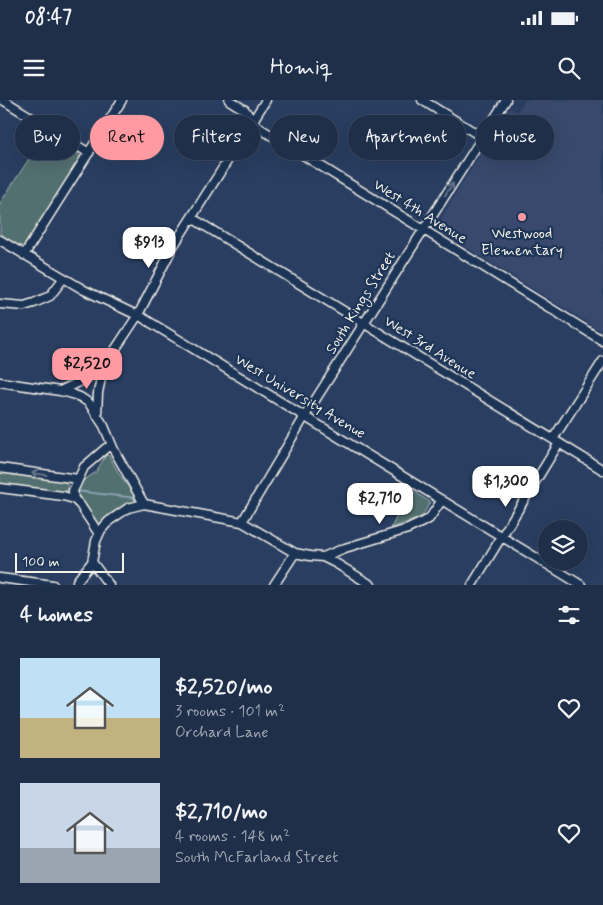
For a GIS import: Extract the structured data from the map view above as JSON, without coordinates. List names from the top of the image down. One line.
{"streets":{"street":["West 4th Avenue","South Kings Street","West 3rd Avenue","West University Avenue"]},"crossings":[["West 4th Avenue","South Kings Street"],["South Kings Street","West 3rd Avenue"],["South Kings Street","West University Avenue"]],"places":["Westwood Elementary"],"scale_bar":"100 m","page":{"status":"08:47","header":"Homiq","chip":["Buy","Rent","Filters","New","Apartment","House"],"price":["$913","$2,520","$1,300","$2,710"],"scale":"100 m","heading":"4 homes","list":[{"name":"$2,520/mo","note":"3 rooms · 101 m² · Orchard Lane"},{"name":"$2,710/mo","note":"4 rooms · 148 m² · South McFarland Street"}]}}
